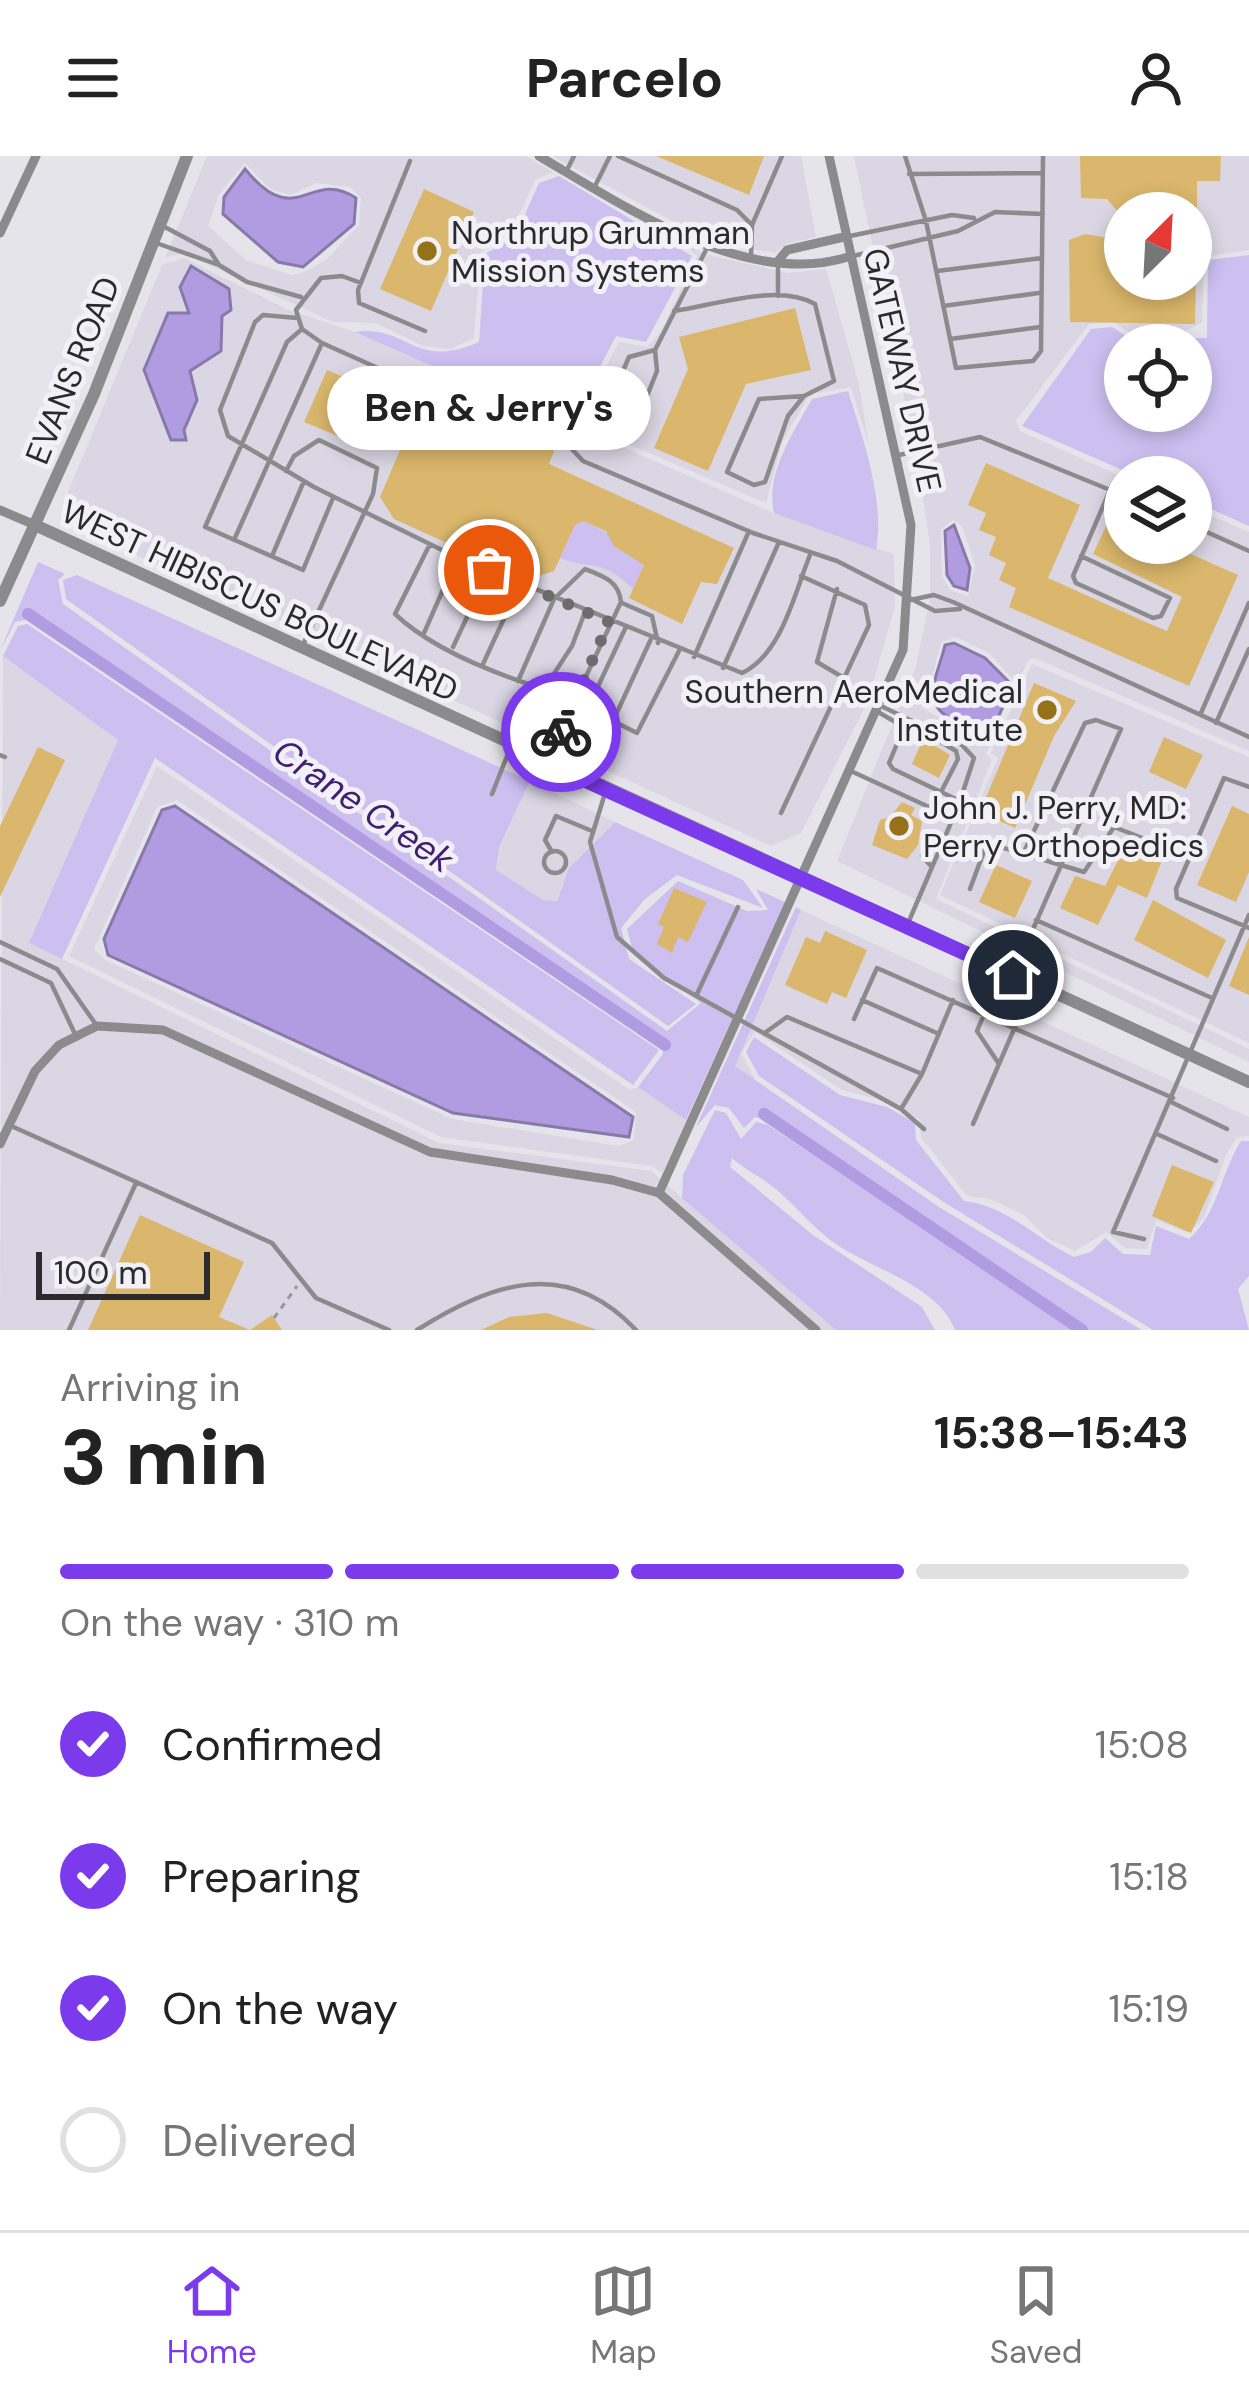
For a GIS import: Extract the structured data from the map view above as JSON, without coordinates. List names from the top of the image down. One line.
{"streets":{"street":["EVANS ROAD","GATEWAY DRIVE","WEST HIBISCUS BOULEVARD"]},"crossings":[["EVANS ROAD","WEST HIBISCUS BOULEVARD"],["GATEWAY DRIVE","WEST HIBISCUS BOULEVARD"]],"water":["Crane Creek"],"places":["Northrup Grumman Mission Systems","Ben & Jerry's","Southern AeroMedical Institute","John J. Perry, MD: Perry Orthopedics"],"scale_bar":"100 m","north":"top right","page":{"header":"Parcelo","bubble":"Ben & Jerry's","scale":"100 m","heading":["3 min","Arriving in","15:38–15:43"],"bar":"On the way · 310 m","list":[["Confirmed","15:08"],["Preparing","15:18"],["On the way","15:19"],"Delivered"],"tabs":["Home","Map","Saved"]}}
